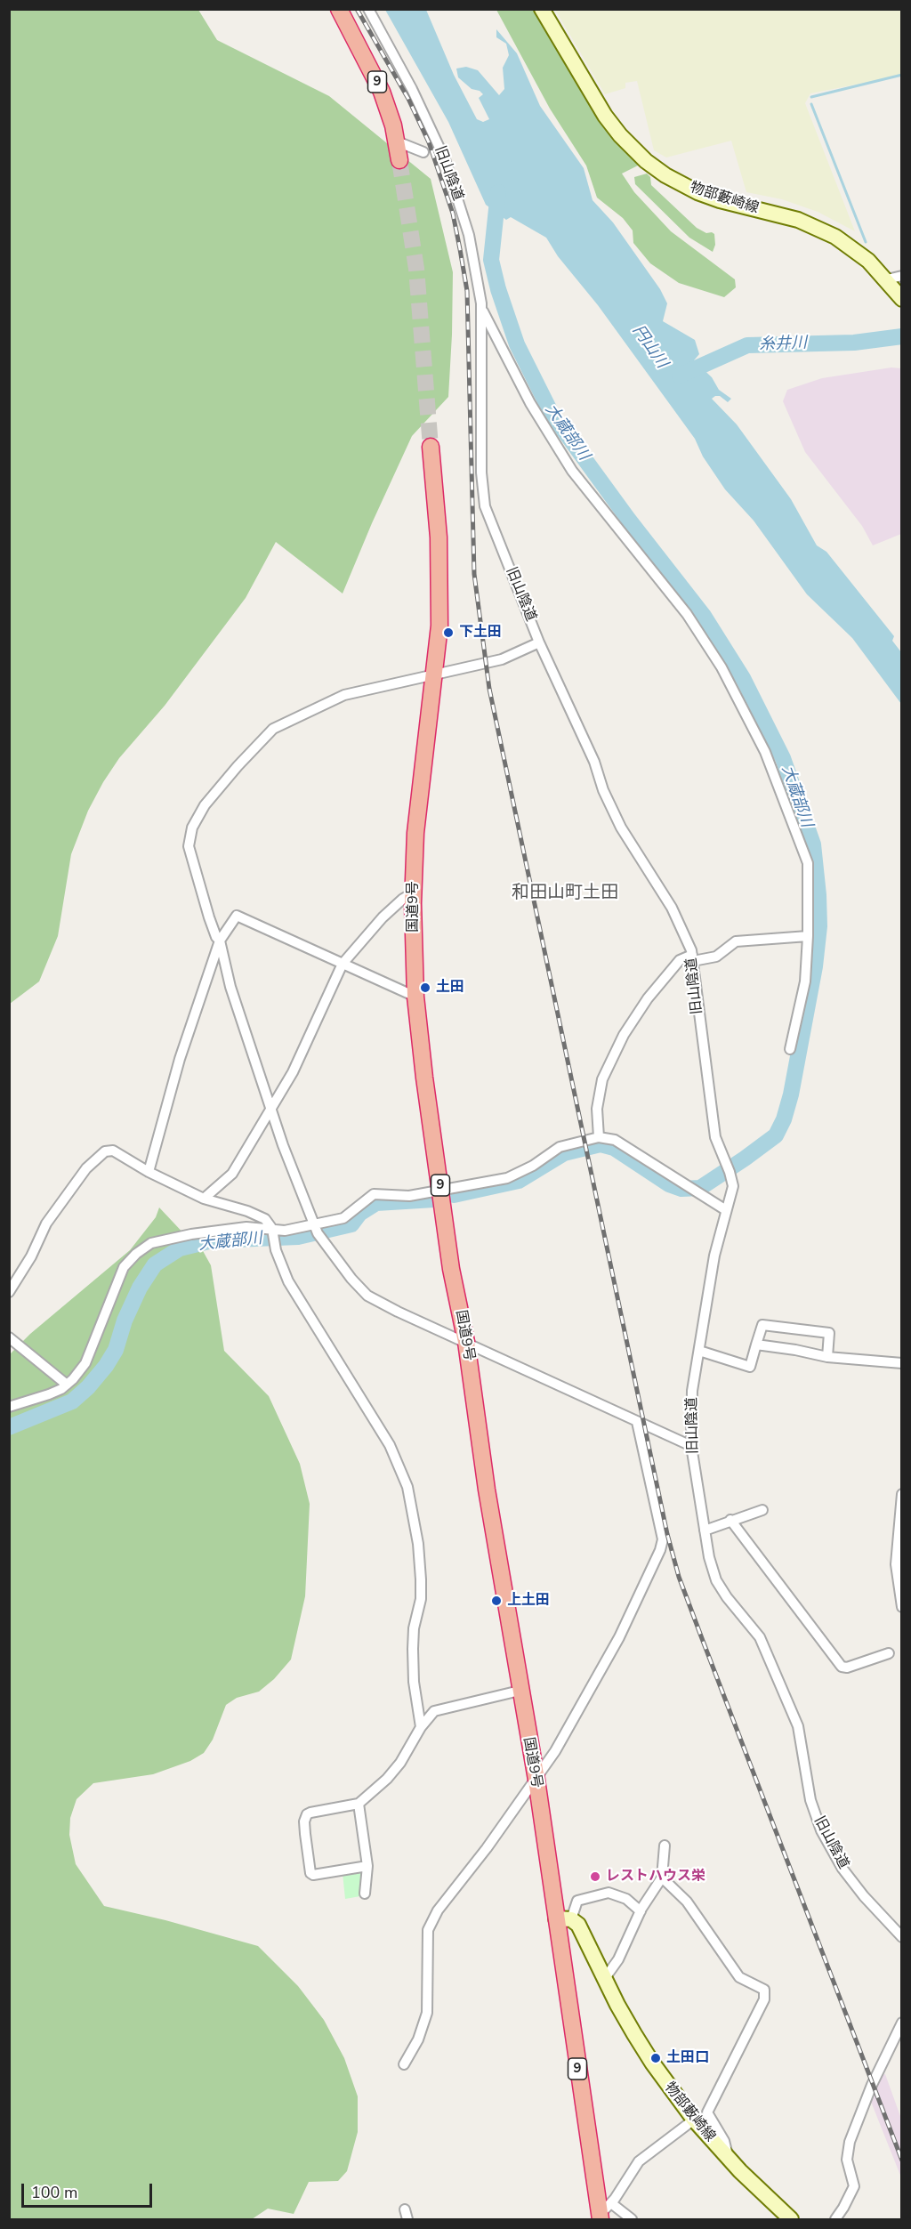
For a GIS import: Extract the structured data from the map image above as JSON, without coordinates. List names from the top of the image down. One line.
{"streets":{"highway":["9","国道9号"],"main road":["物部藪崎線"],"street":["旧山陰道"]},"crossings":[["物部藪崎線","国道9号"]],"districts":["和田山町土田"],"water":["糸井川","円山川","大蔵部川"],"places":["下土田","土田","上土田","レストハウス栄","土田口"],"scale_bar":"100 m"}
